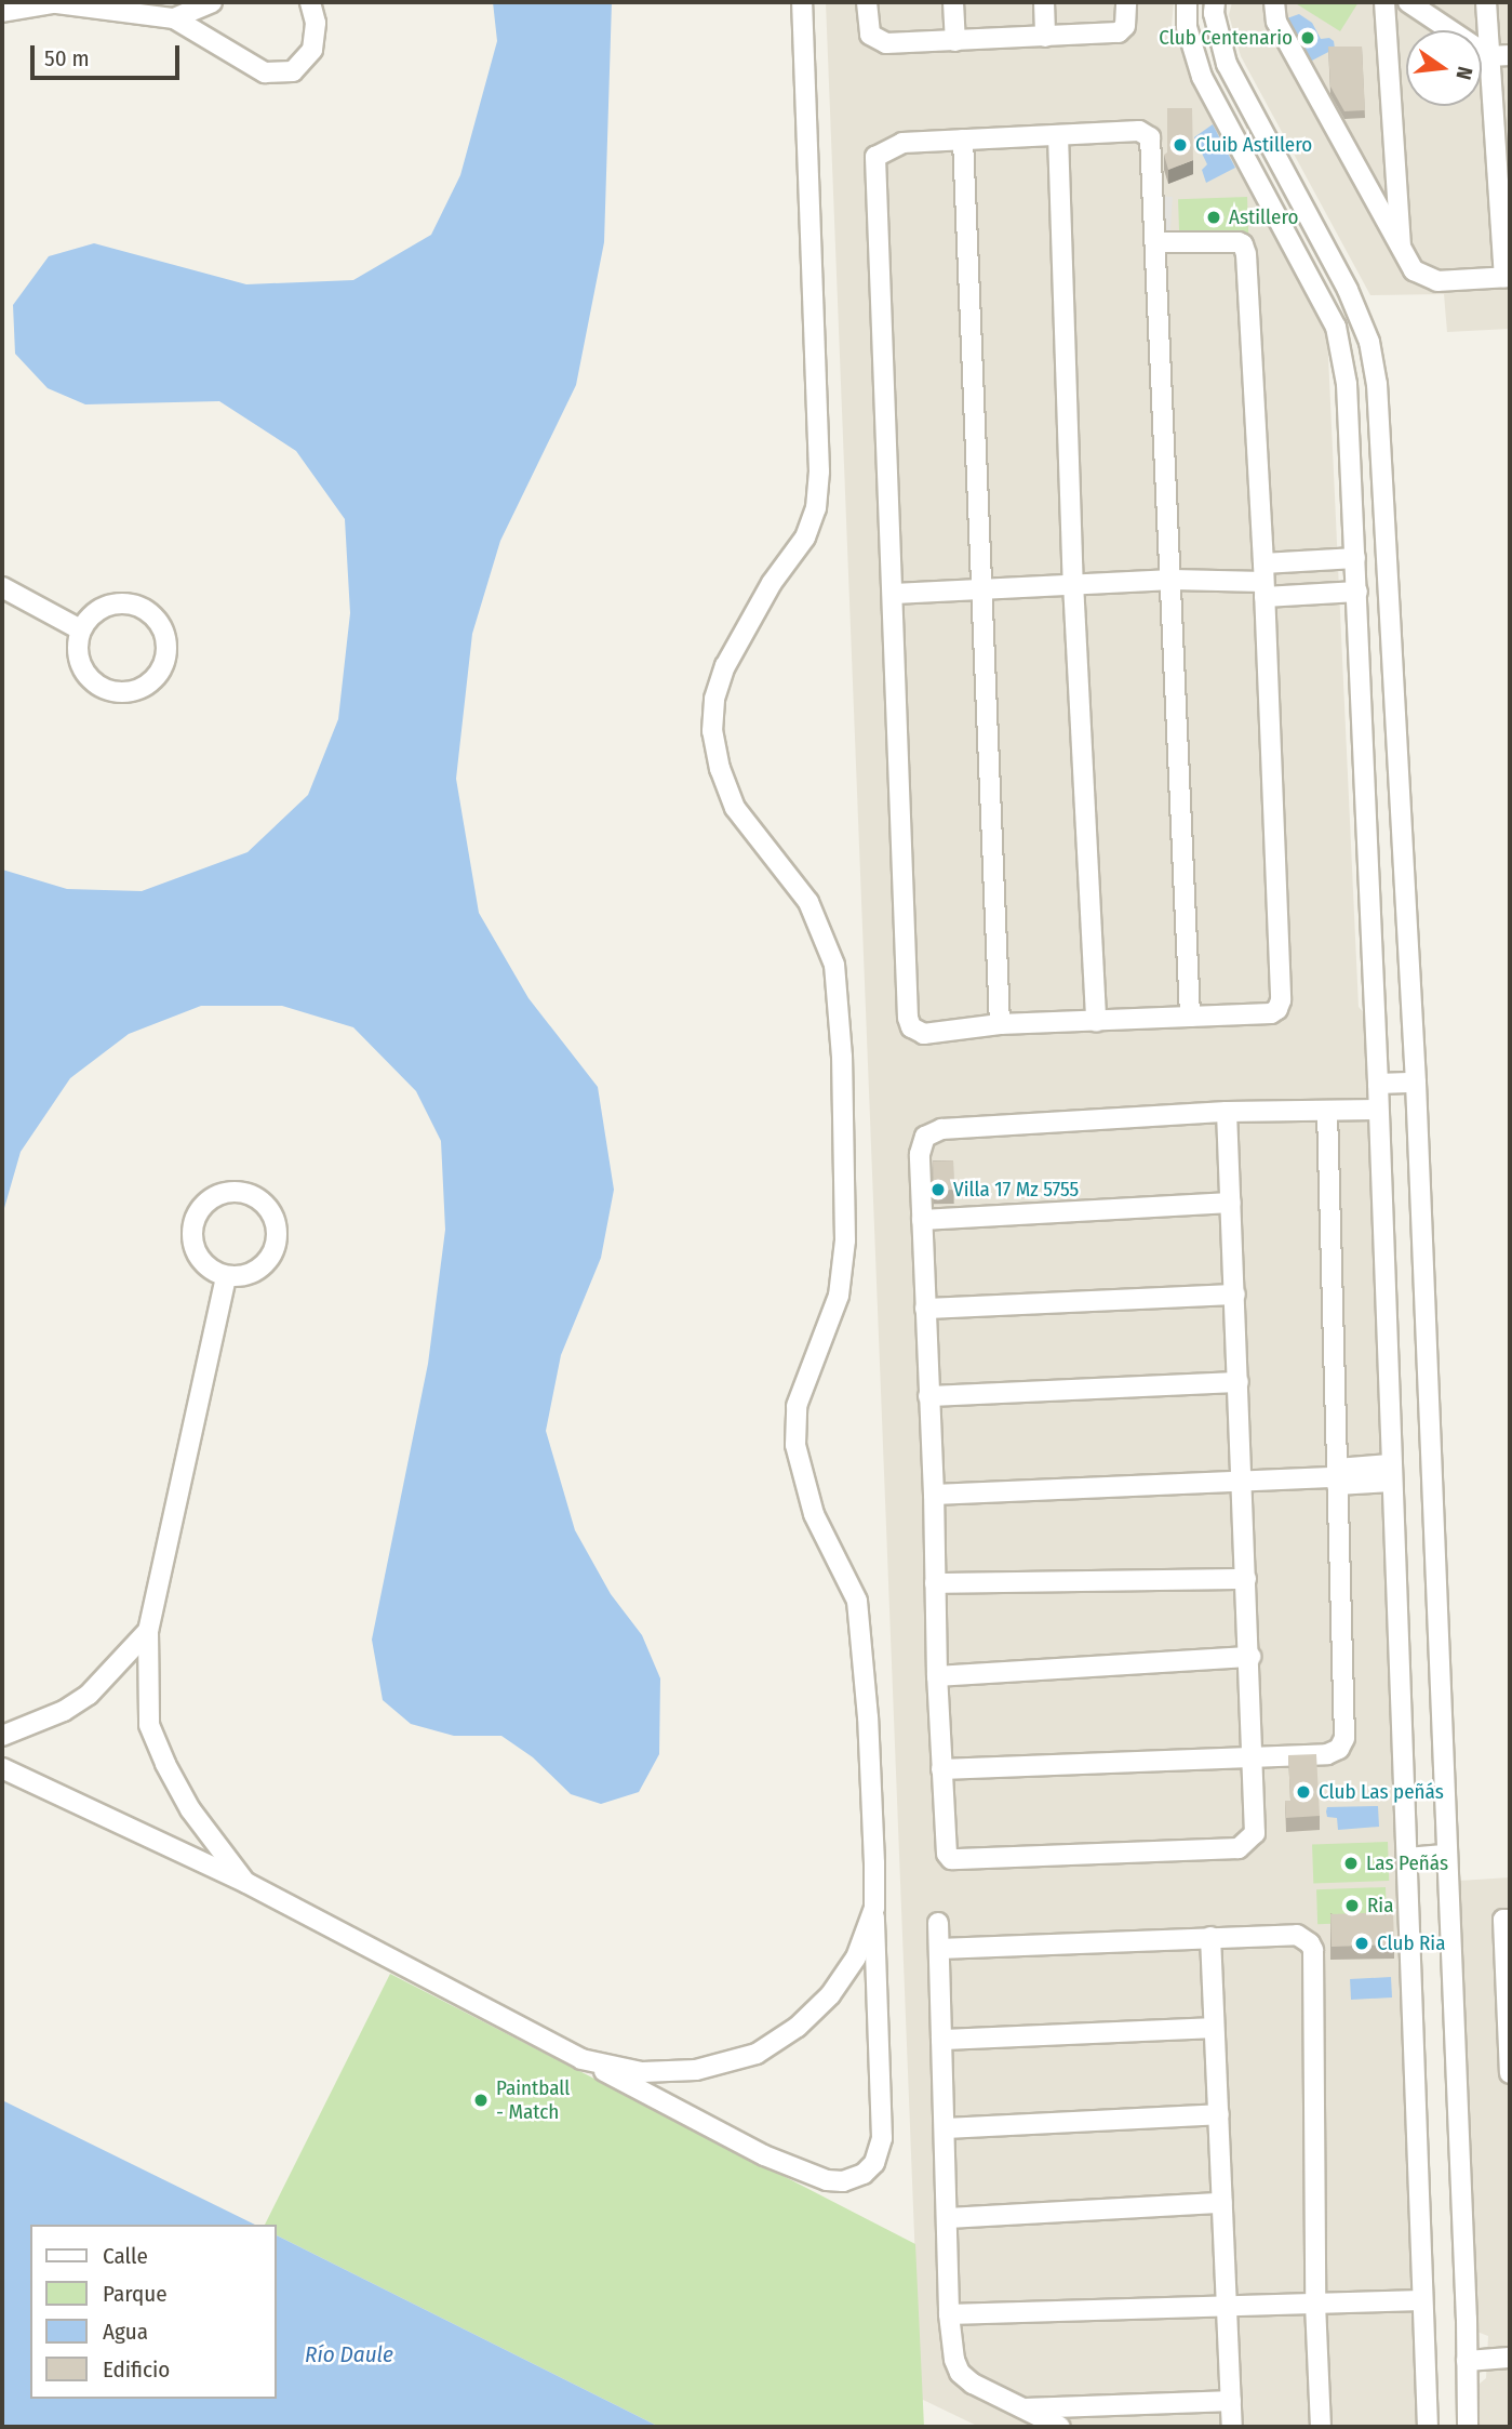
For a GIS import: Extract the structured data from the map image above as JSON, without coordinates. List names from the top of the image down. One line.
{"water":["Río Daule"],"places":["Club Centenario","Cluib Astillero","Astillero","Villa 17 Mz 5755","Club Las peñás","Las Peñás","Ria","Club Ria","Paintball - Match"],"legend":["Calle","Parque","Agua","Edificio"],"scale_bar":"50 m","north":"right"}
